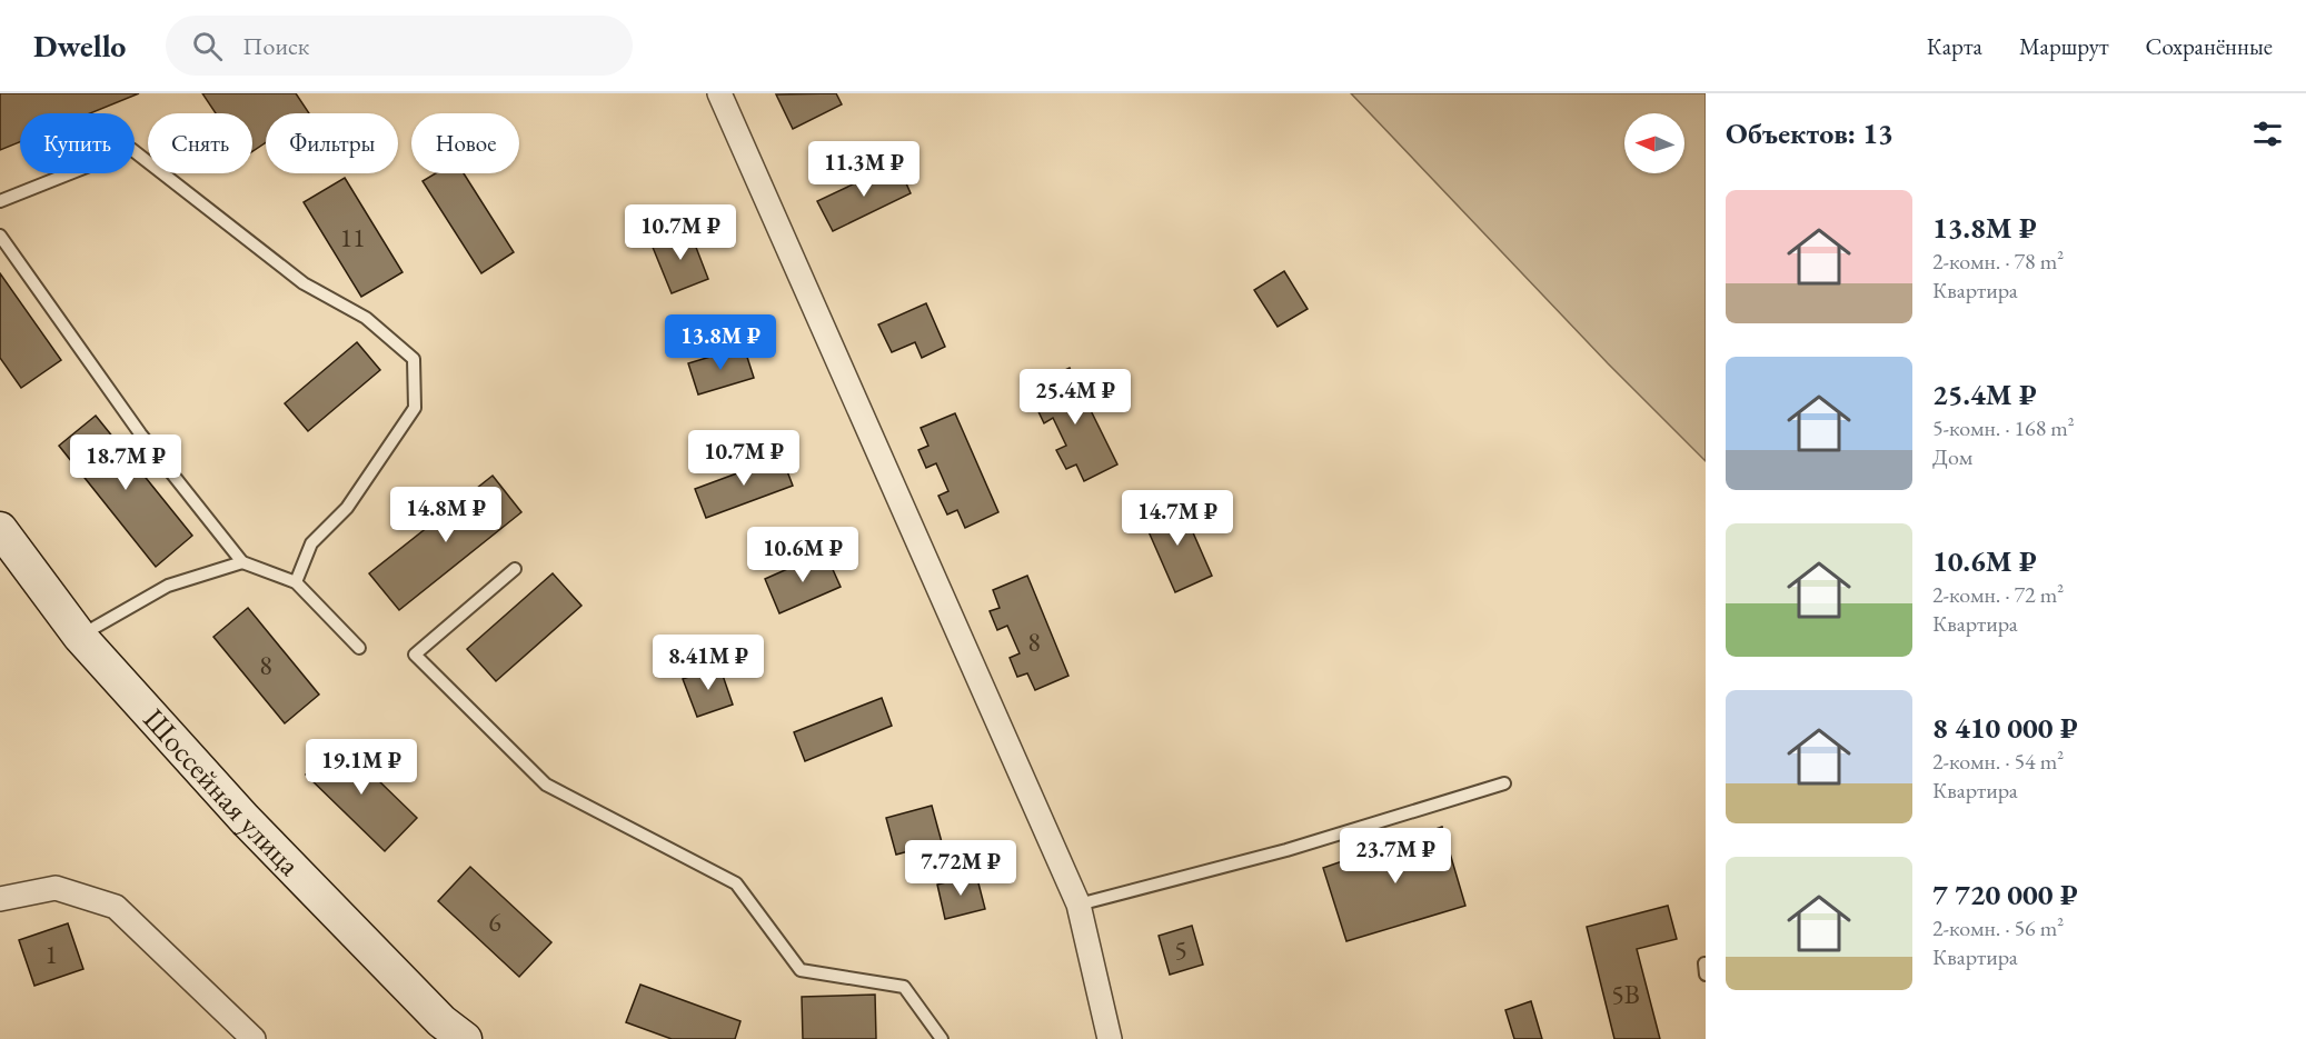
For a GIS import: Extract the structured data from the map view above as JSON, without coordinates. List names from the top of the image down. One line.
{"streets":{"main road":["Шоссейная улица"]},"house_numbers":["11","8","8","6","5","1","5В"],"north":"left","page":{"header":"Dwello","search":"Поиск","nav":["Карта","Маршрут","Сохранённые"],"heading":"Объектов: 13","chip":["Купить","Снять","Фильтры","Новое"],"price":["11.3M ₽","10.7M ₽","13.8M ₽","25.4M ₽","10.7M ₽","18.7M ₽","14.8M ₽","14.7M ₽","10.6M ₽","8.41M ₽","19.1M ₽","23.7M ₽","7.72M ₽"],"list":[{"name":"13.8M ₽","note":"2-комн. · 78 m² · Квартира"},{"name":"25.4M ₽","note":"5-комн. · 168 m² · Дом"},{"name":"10.6M ₽","note":"2-комн. · 72 m² · Квартира"},{"name":"8 410 000 ₽","note":"2-комн. · 54 m² · Квартира"},{"name":"7 720 000 ₽","note":"2-комн. · 56 m² · Квартира"}]}}
